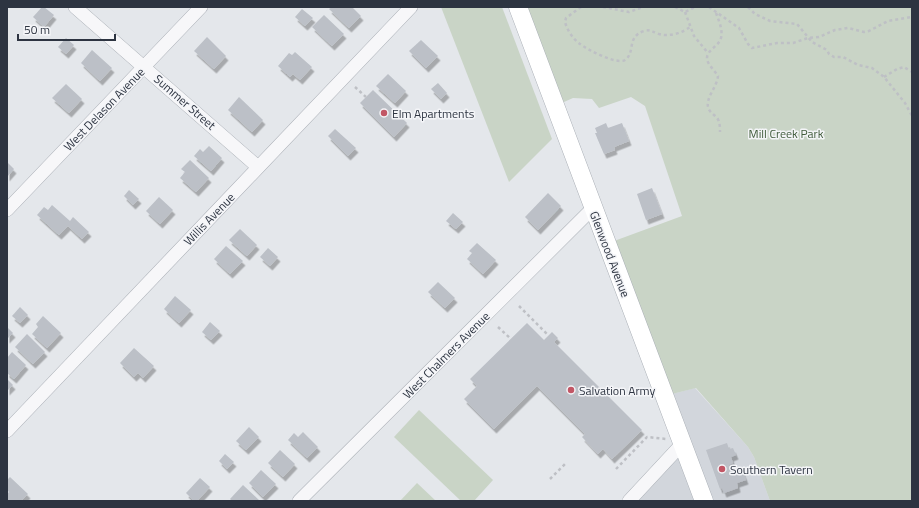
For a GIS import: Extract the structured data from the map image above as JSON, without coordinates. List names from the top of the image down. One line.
{"streets":{"main road":["Glenwood Avenue"],"street":["Summer Street","West Delason Avenue","Willis Avenue","West Chalmers Avenue"]},"crossings":[["Summer Street","West Delason Avenue"],["Summer Street","Willis Avenue"],["Glenwood Avenue","West Chalmers Avenue"]],"parks":["Mill Creek Park"],"places":["Elm Apartments","Salvation Army","Southern Tavern"],"scale_bar":"50 m"}
